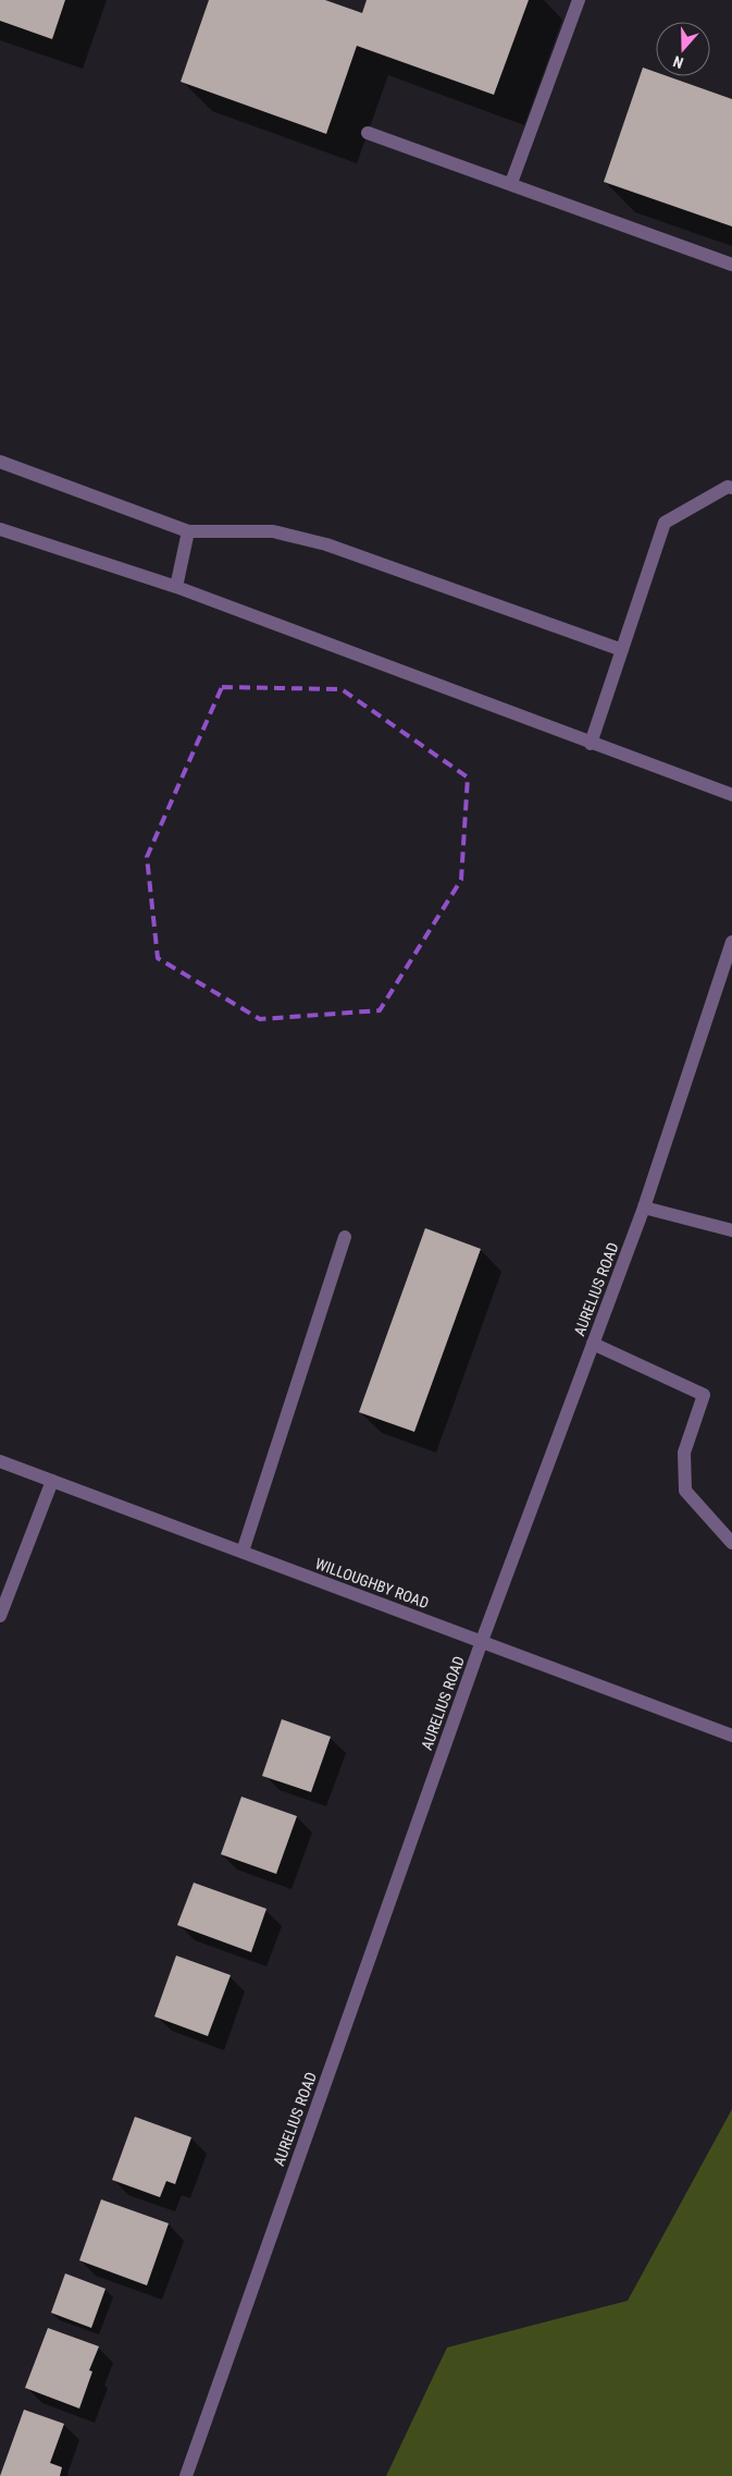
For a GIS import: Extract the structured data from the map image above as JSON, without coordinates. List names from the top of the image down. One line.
{"streets":{"street":["AURELIUS ROAD","WILLOUGHBY ROAD"]},"crossings":[["AURELIUS ROAD","WILLOUGHBY ROAD"]],"north":"bottom"}
